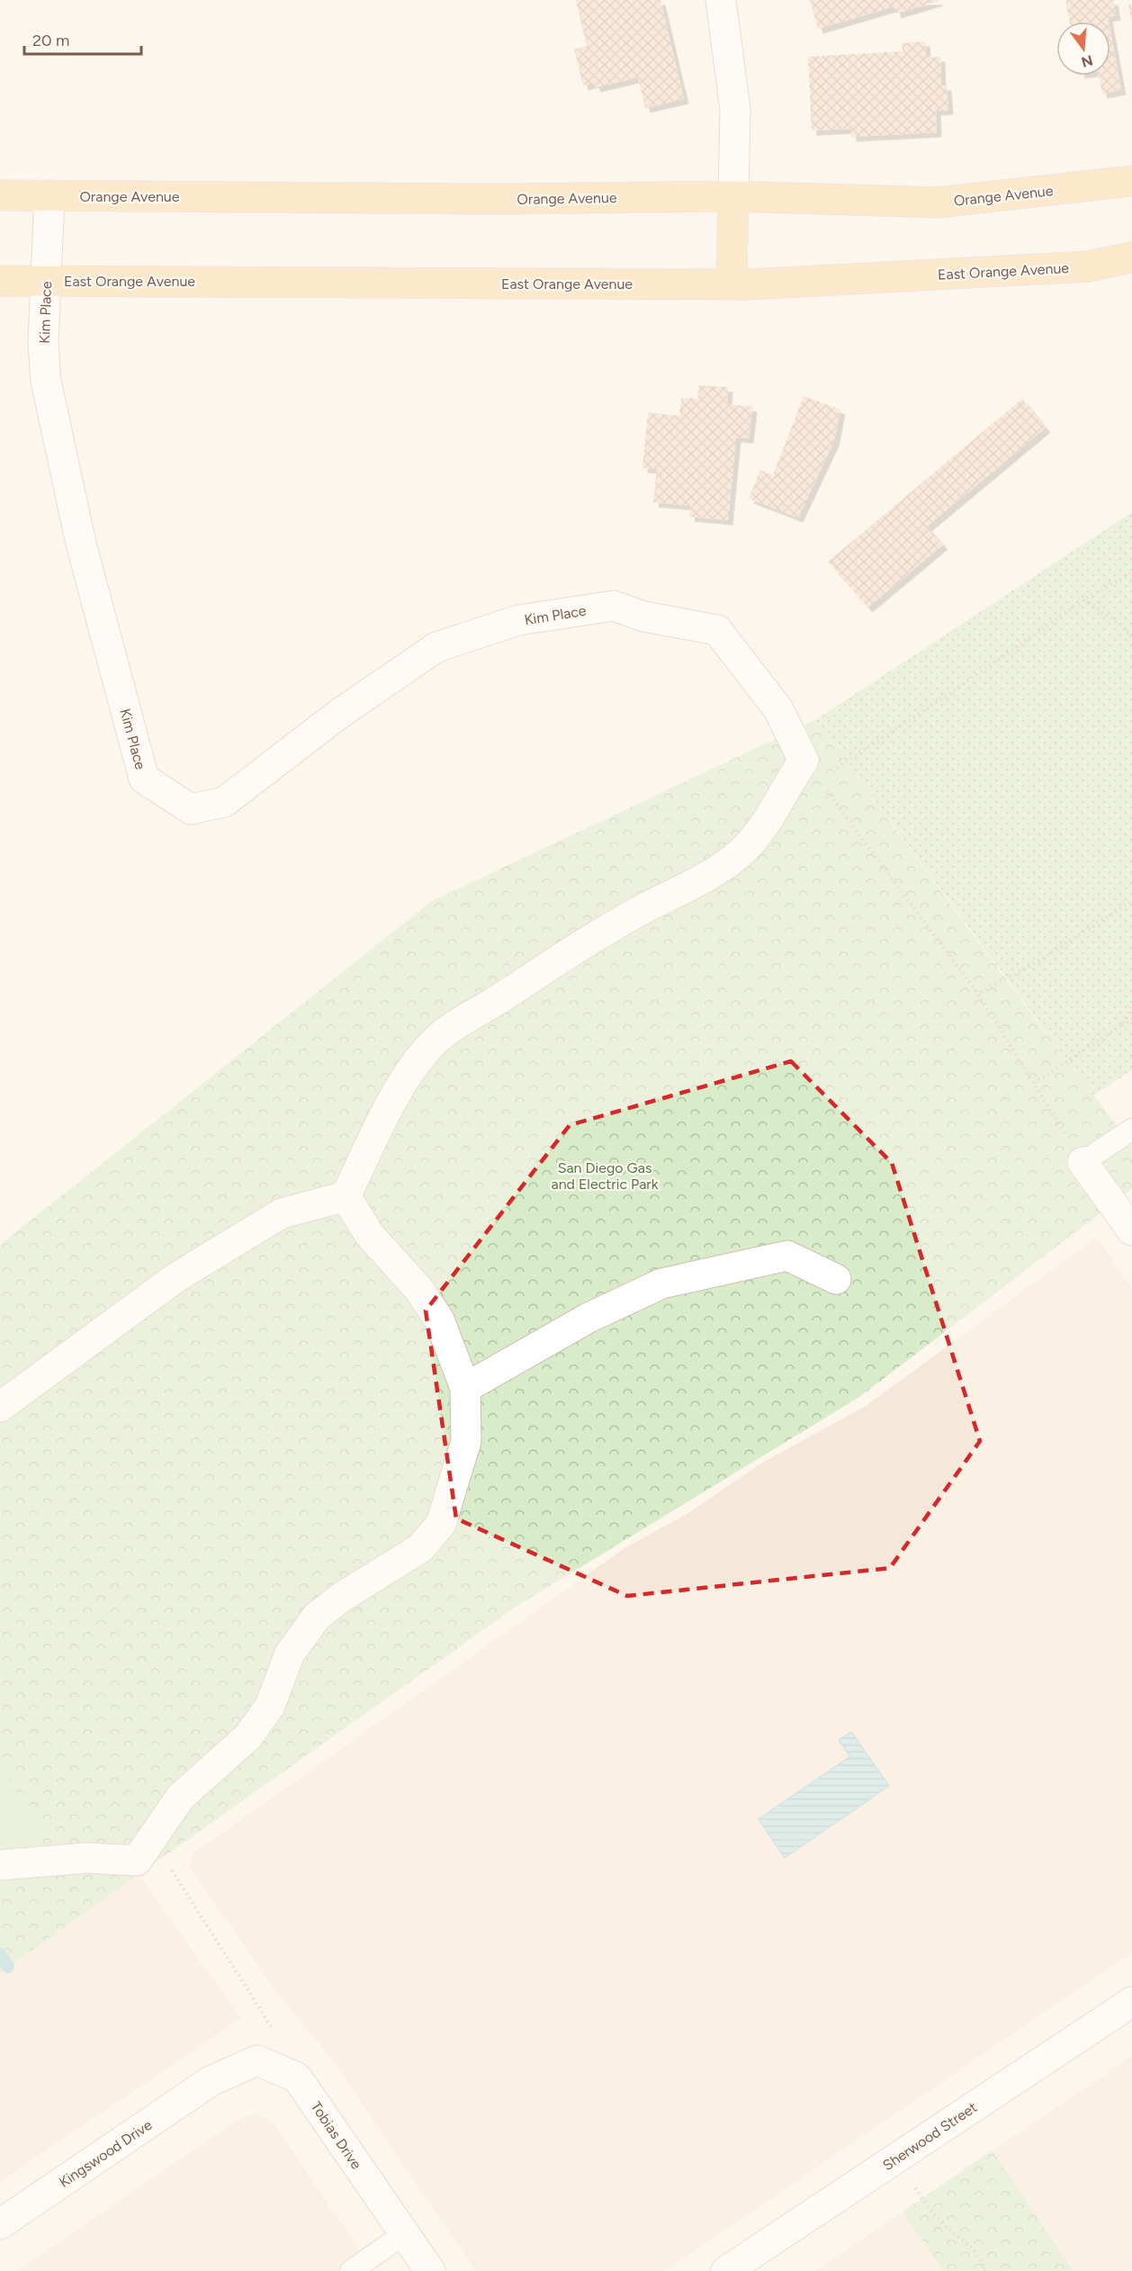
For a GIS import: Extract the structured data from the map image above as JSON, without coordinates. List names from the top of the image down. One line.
{"streets":{"main road":["Orange Avenue","East Orange Avenue"],"street":["Kim Place","Tobias Drive","Sherwood Street","Kingswood Drive"]},"crossings":[["Orange Avenue","Kim Place"],["East Orange Avenue","Kim Place"],["Tobias Drive","Kingswood Drive"]],"parks":["San Diego Gas and Electric Park"],"scale_bar":"20 m","north":"bottom"}
